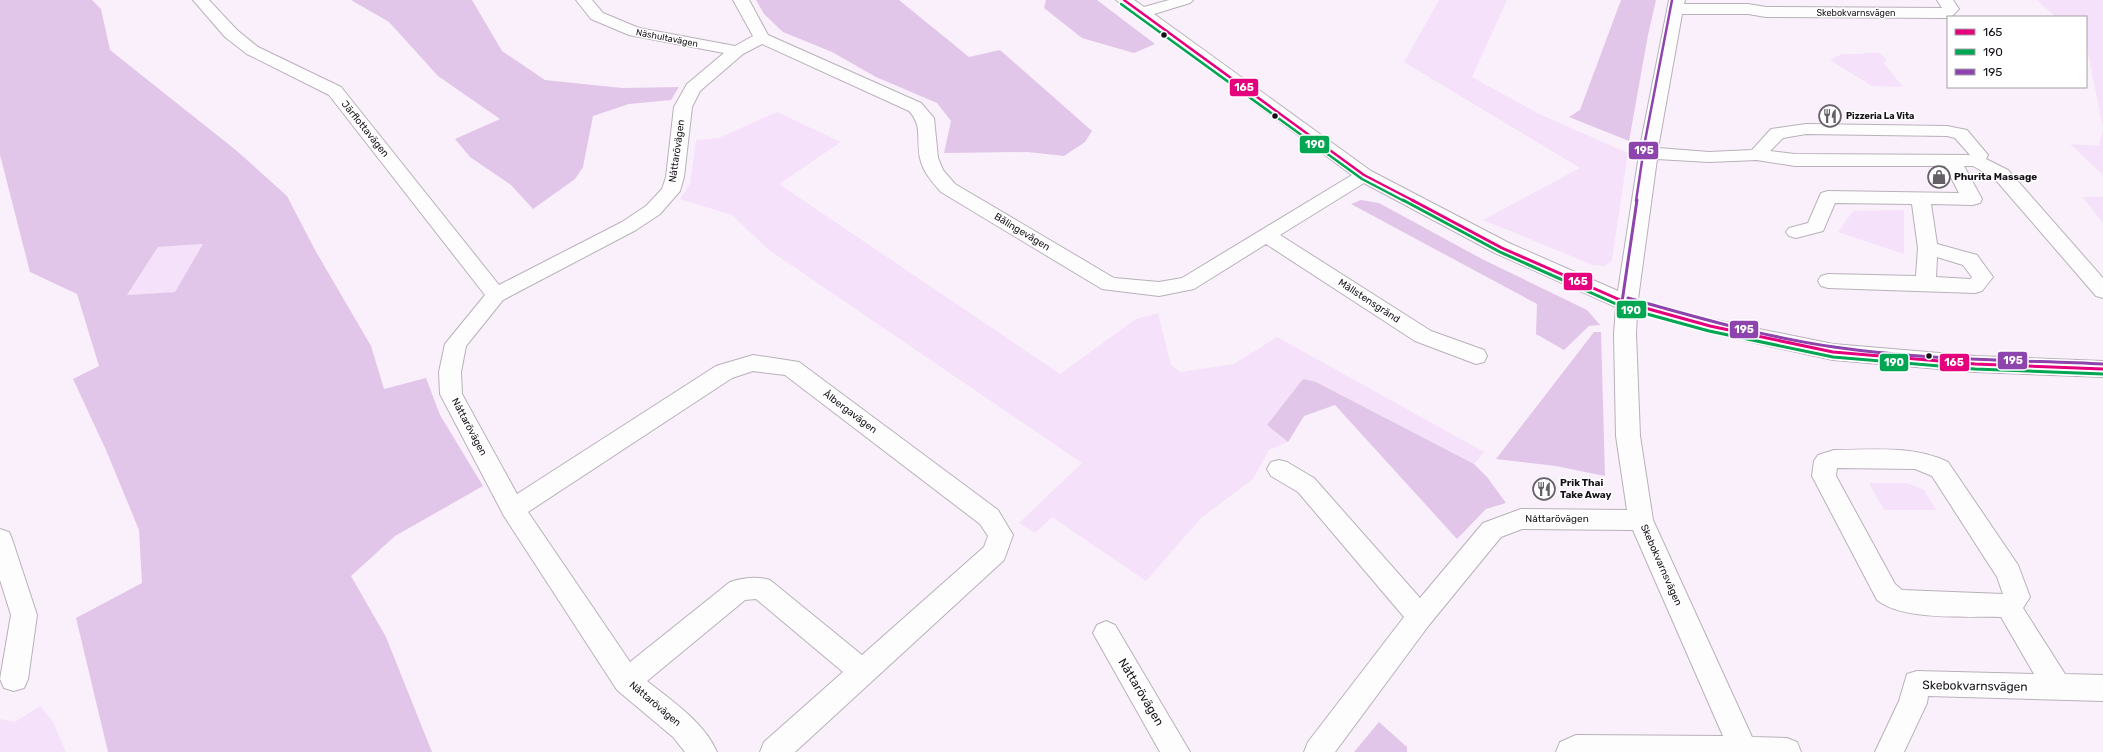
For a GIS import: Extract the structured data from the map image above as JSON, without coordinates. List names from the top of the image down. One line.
{"streets":{"street":["Skebokvarnsvägen","Näshultavägen","Järflottavägen","Nåttarövägen","Bälingevägen","Mällstensgränd","Ålbergavägen"]},"crossings":[["Skebokvarnsvägen","Nåttarövägen"],["Näshultavägen","Nåttarövägen"],["Järflottavägen","Nåttarövägen"],["Nåttarövägen","Bälingevägen"],["Nåttarövägen","Ålbergavägen"],["Bälingevägen","Mällstensgränd"]],"places":{"restaurant":["Pizzeria La Vita","Prik Thai Take Away"],"shop":["Phurita Massage"]},"lines":["transit line 165","transit line 195","transit line 190"],"legend":["165","190","195"]}
